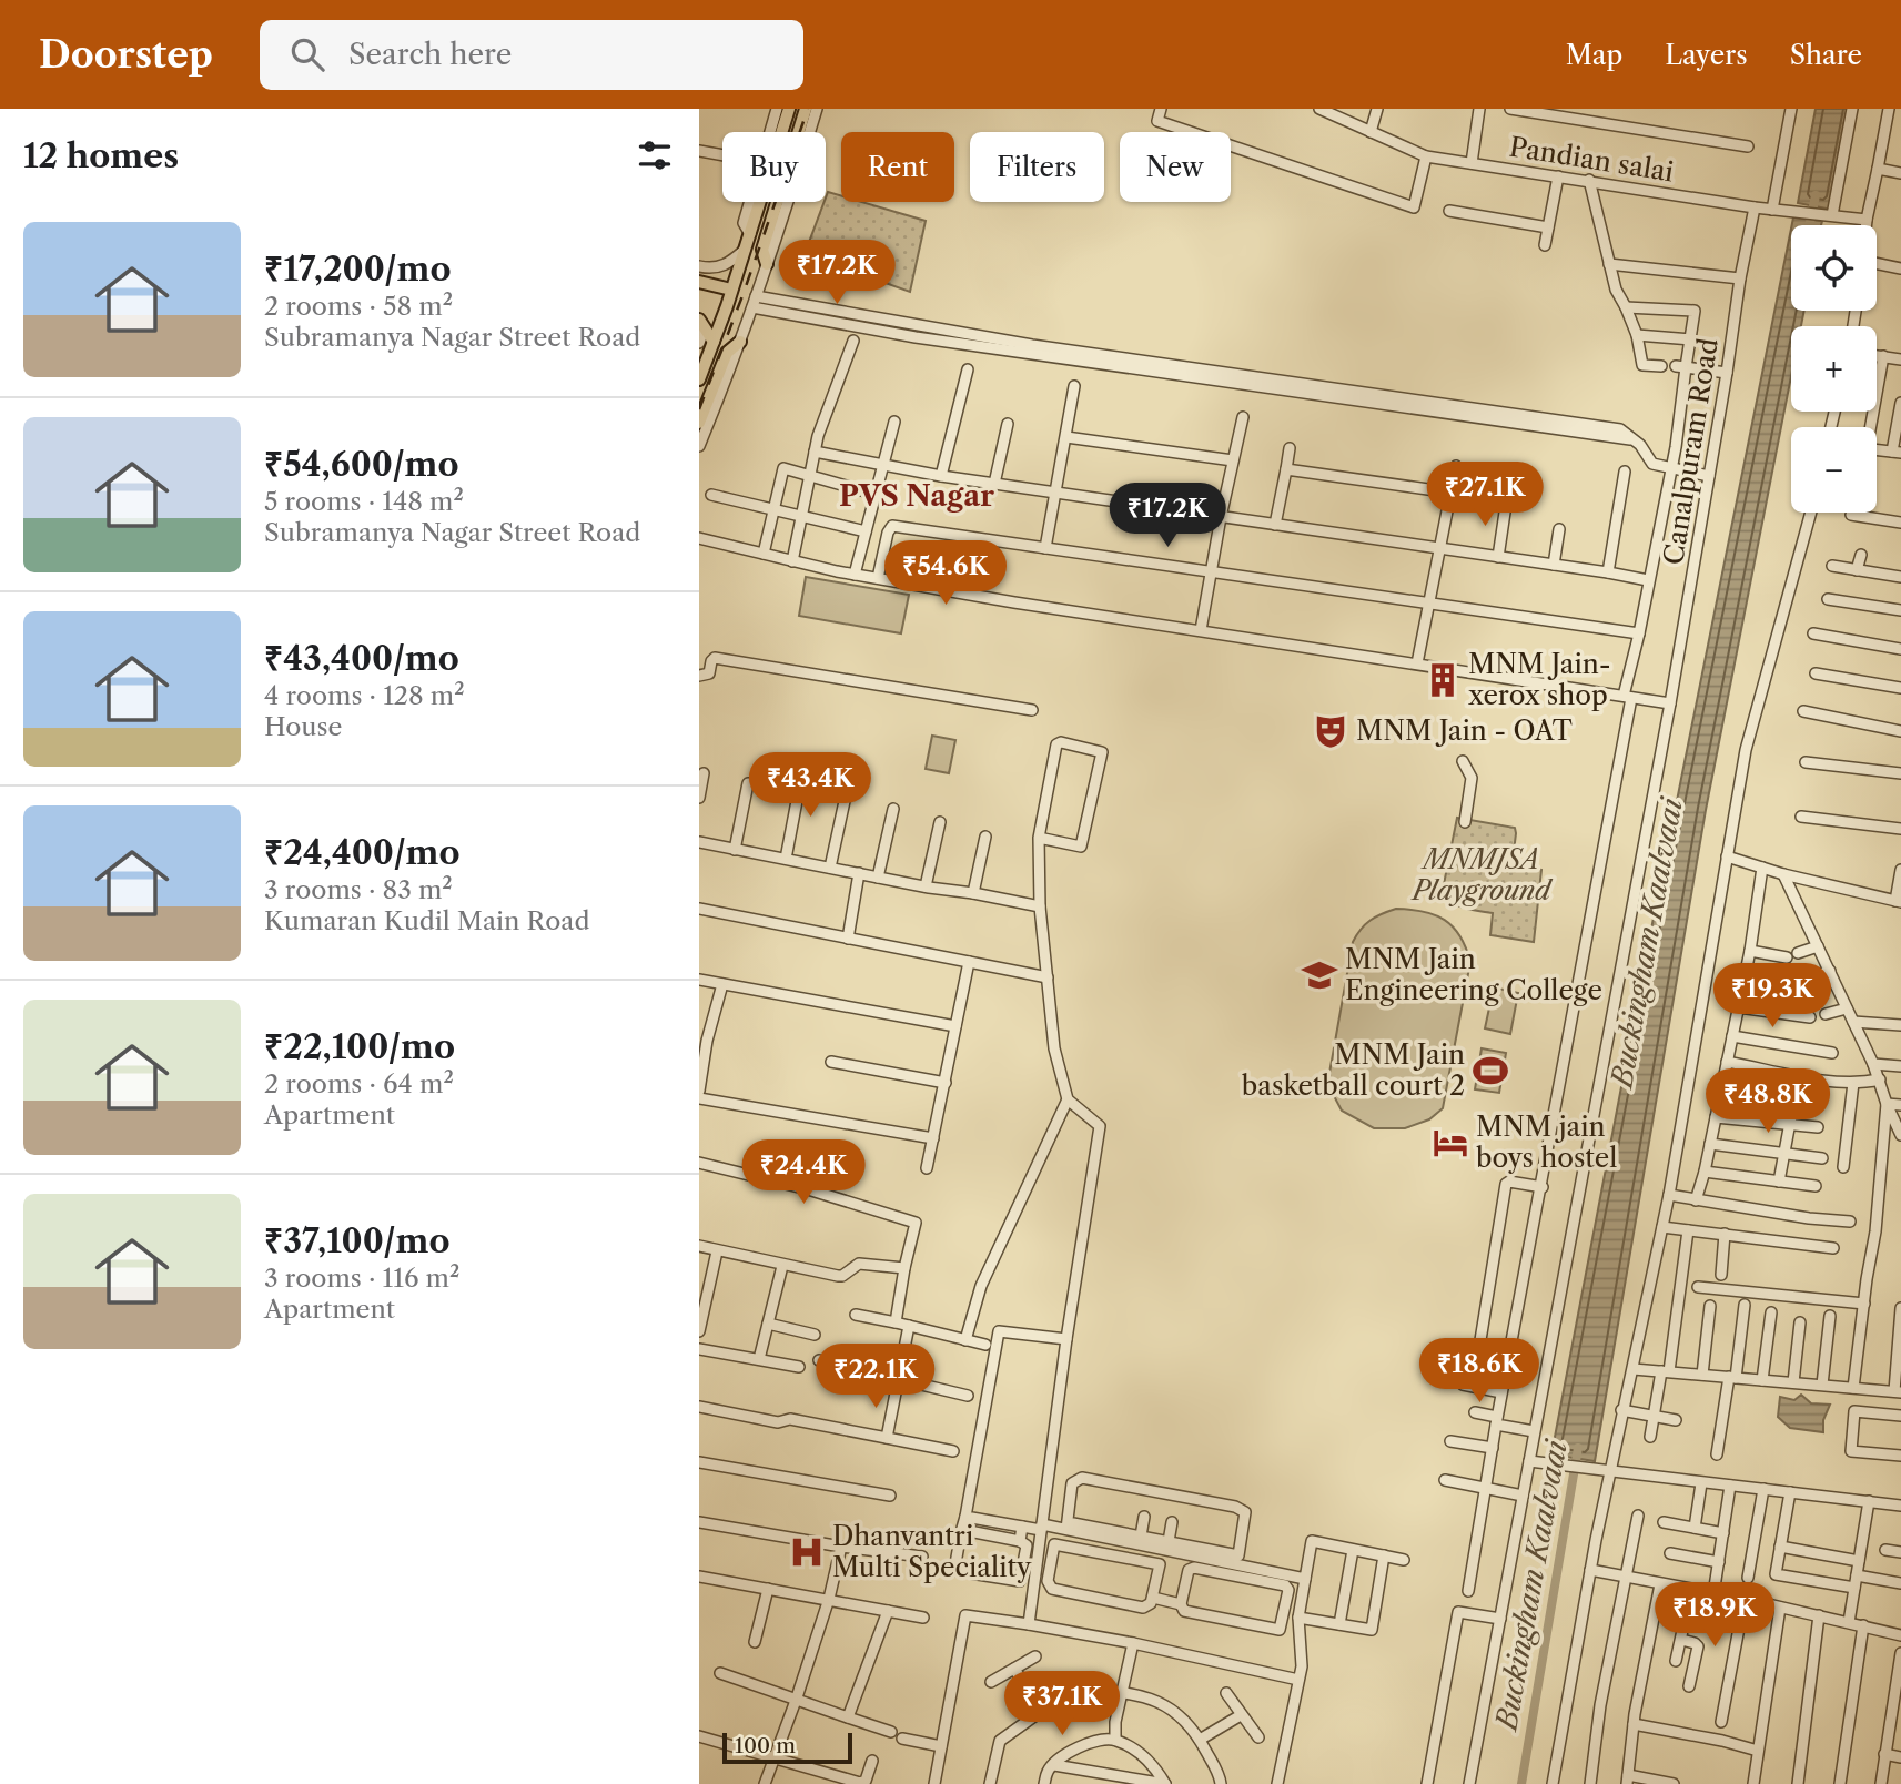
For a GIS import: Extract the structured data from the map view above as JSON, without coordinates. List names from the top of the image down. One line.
{"streets":{"street":["Pandian salai","Canalpuram Road"]},"crossings":[["Pandian salai","Canalpuram Road"]],"districts":["PVS Nagar"],"water":["Buckingham Kaalvaai"],"parks":["MNMJSA Playground"],"places":{"building":["MNM Jain- xerox shop"],"theatre":["MNM Jain - OAT"],"school or university":["MNM Jain Engineering College"],"sports":["MNM Jain basketball court 2"],"hotel":["MNM jain boys hostel"],"hospital":["Dhanvantri Multi Speciality"]},"scale_bar":"100 m","page":{"header":"Doorstep","search":"Search here","nav":["Map","Layers","Share"],"heading":"12 homes","chip":["Buy","Rent","Filters","New"],"list":[{"name":"₹17,200/mo","note":"2 rooms · 58 m² · Subramanya Nagar Street Road"},{"name":"₹54,600/mo","note":"5 rooms · 148 m² · Subramanya Nagar Street Road"},{"name":"₹43,400/mo","note":"4 rooms · 128 m² · House"},{"name":"₹24,400/mo","note":"3 rooms · 83 m² · Kumaran Kudil Main Road"},{"name":"₹22,100/mo","note":"2 rooms · 64 m² · Apartment"},{"name":"₹37,100/mo","note":"3 rooms · 116 m² · Apartment"}],"map_buttons":["+","−"],"price":["₹17.2K","₹27.1K","₹17.2K","₹54.6K","₹43.4K","₹19.3K","₹48.8K","₹24.4K","₹18.6K","₹22.1K","₹18.9K","₹37.1K"],"scale":"100 m"}}
